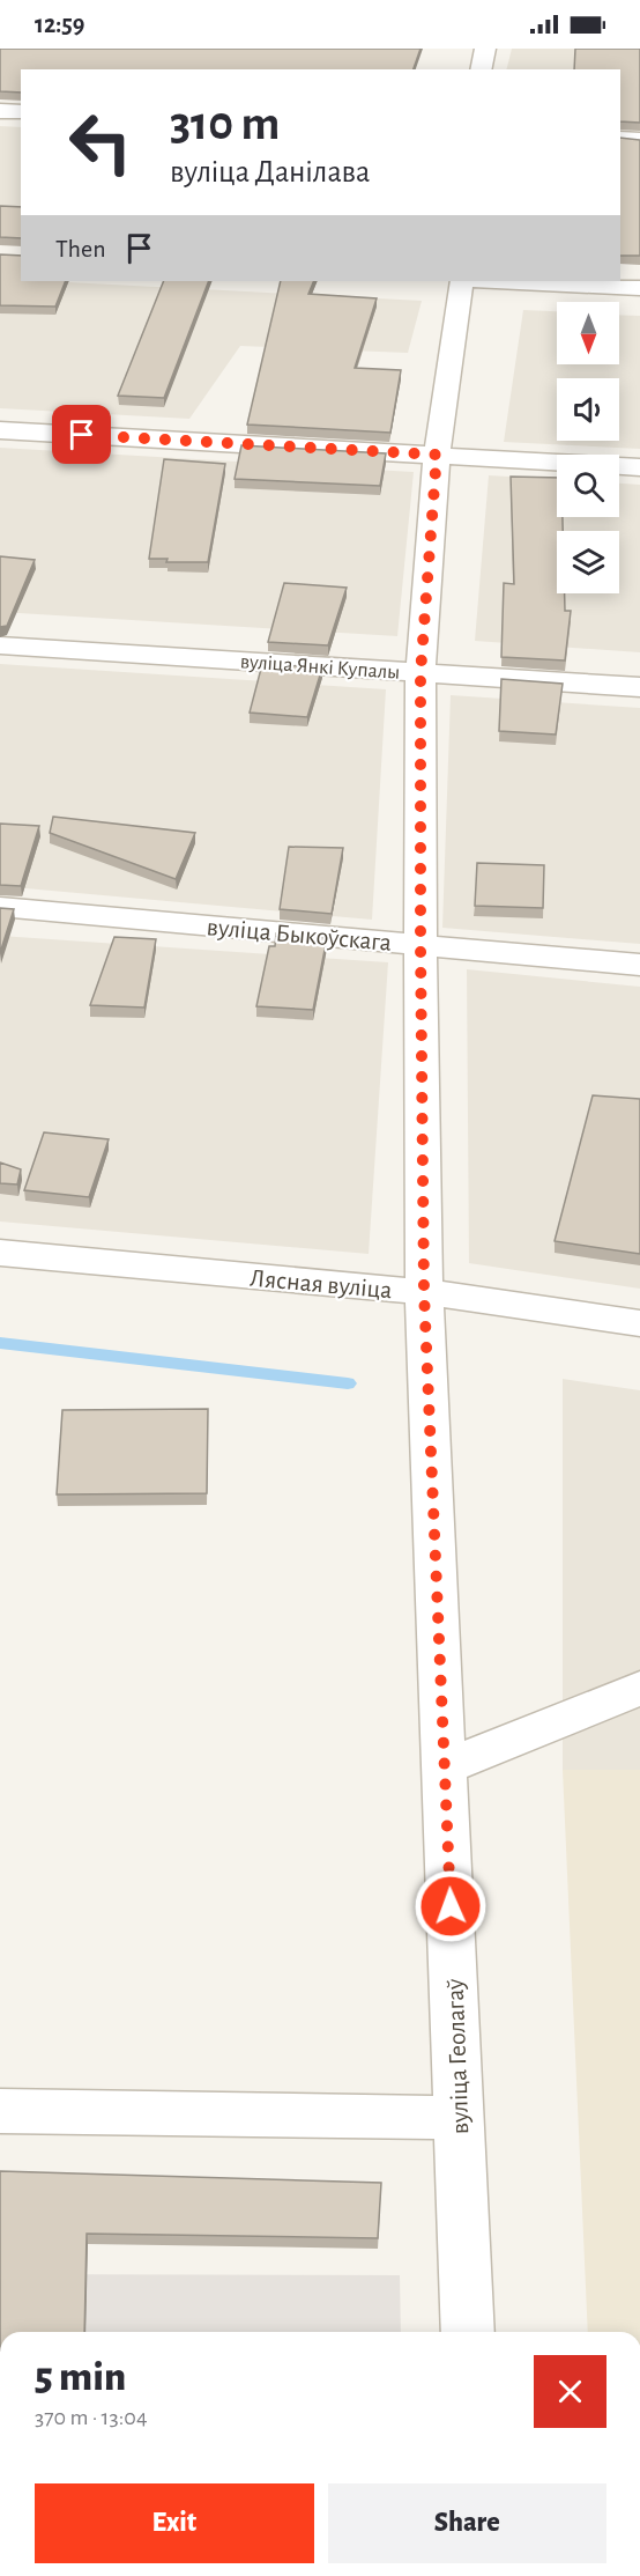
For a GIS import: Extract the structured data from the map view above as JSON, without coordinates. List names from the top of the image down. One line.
{"streets":{"street":["вуліца Янкі Купалы","вуліца Быкоўскага","Лясная вуліца","вуліца Геолагаў"]},"crossings":[["вуліца Янкі Купалы","вуліца Геолагаў"],["вуліца Быкоўскага","вуліца Геолагаў"],["Лясная вуліца","вуліца Геолагаў"]],"north":"bottom","page":{"status":"12:59","turn":["310 m","вуліца Данілава"],"then":"Then","heading":["5 min","370 m · 13:04"],"buttons":["Exit","Share"]}}
